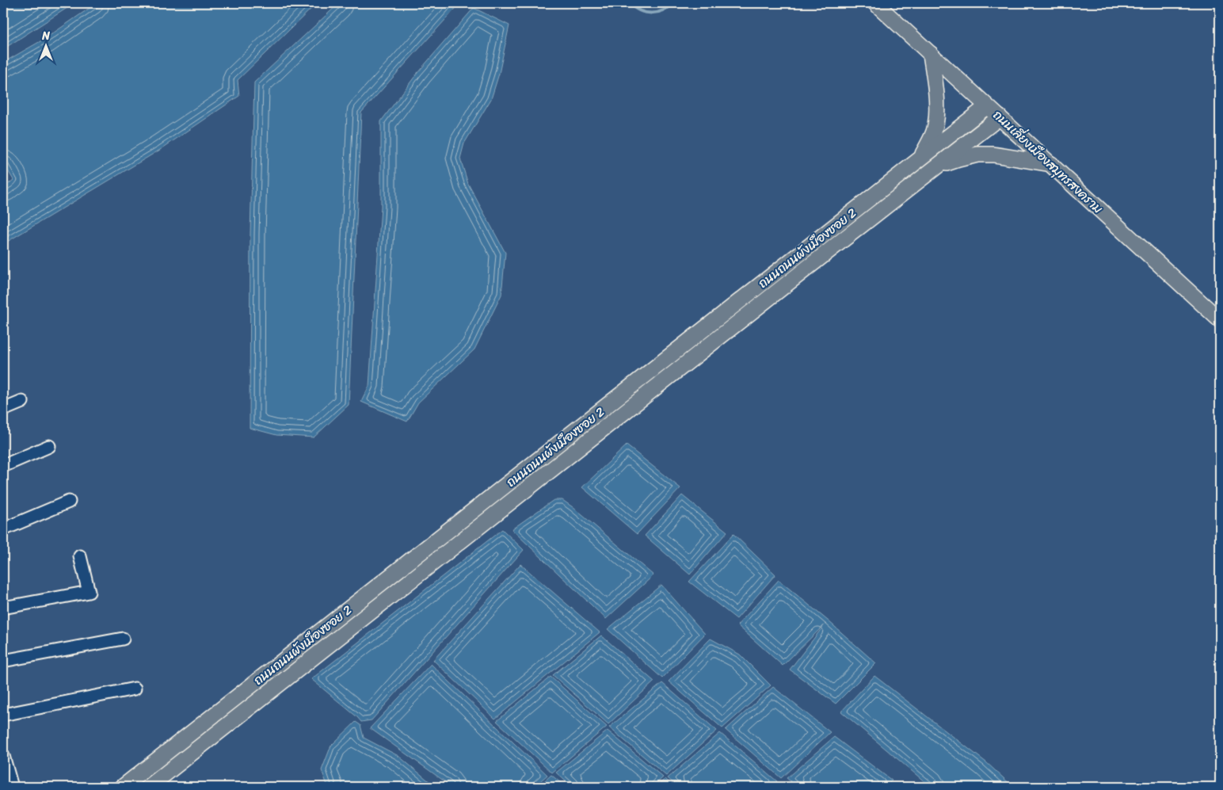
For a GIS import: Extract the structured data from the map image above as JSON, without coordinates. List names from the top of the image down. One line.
{"streets":{"main road":["ถนนเลี่ยงเมืองสมุทรสงคราม","ถนนถนนผังเมืองซอย 2"]},"crossings":[["ถนนเลี่ยงเมืองสมุทรสงคราม","ถนนถนนผังเมืองซอย 2"]],"north":"top"}
